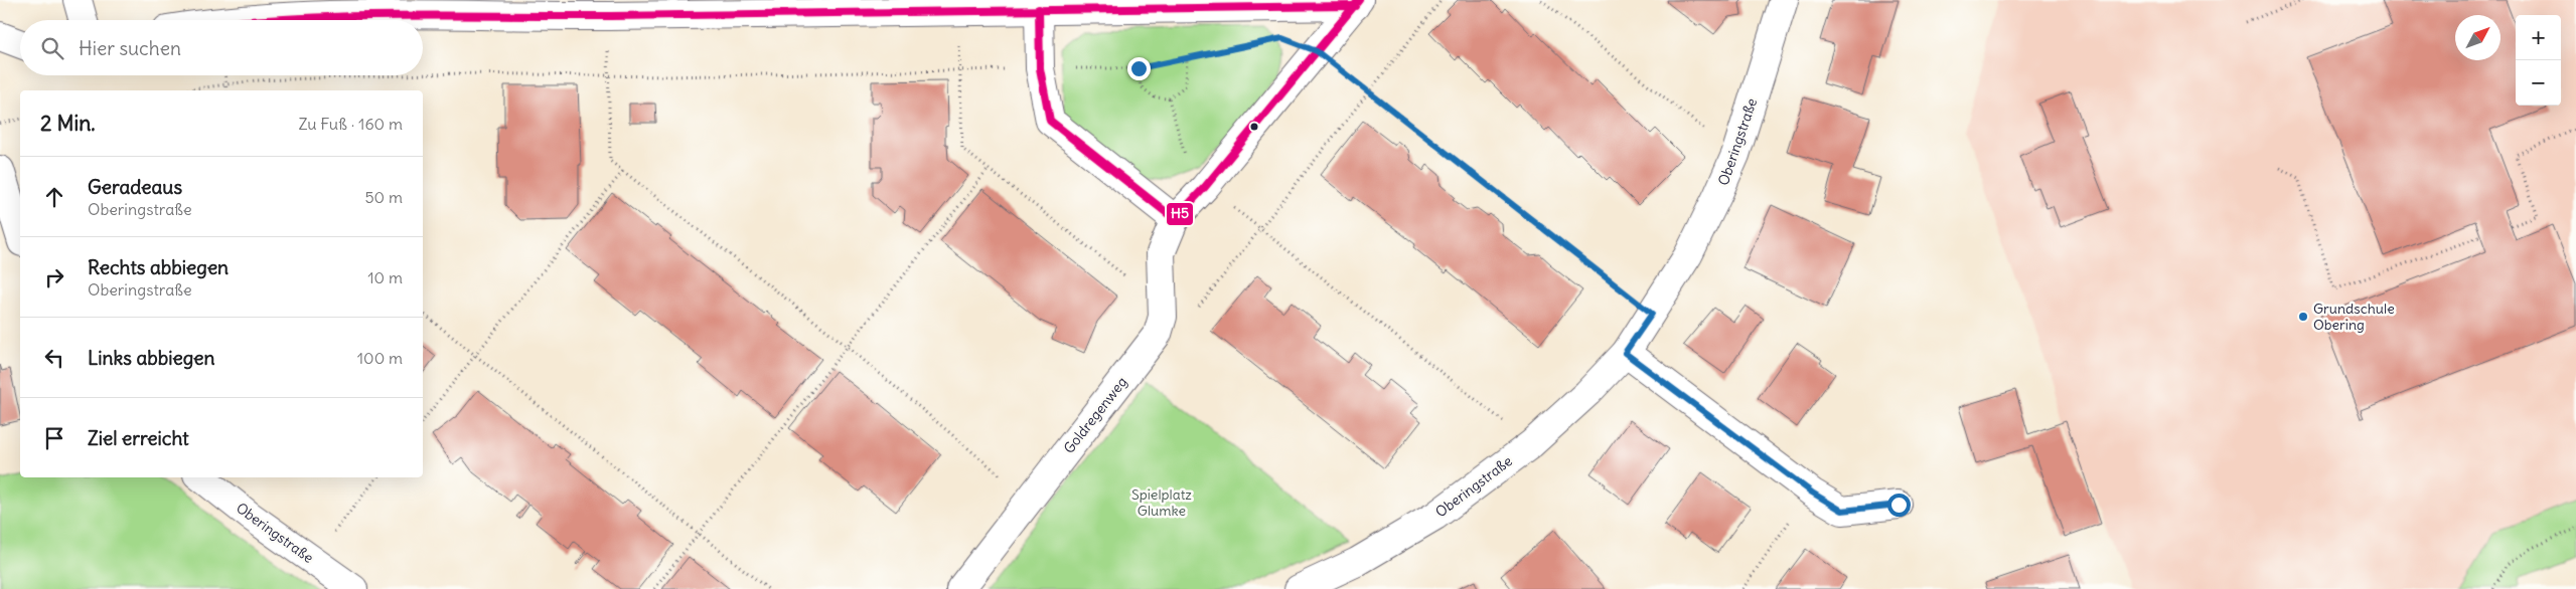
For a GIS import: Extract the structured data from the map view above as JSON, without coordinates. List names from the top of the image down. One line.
{"streets":{"street":["Oberingstraße","Goldregenweg"]},"parks":["Spielplatz Glumke"],"places":["Grundschule Obering"],"lines":["transit line H5"],"north":"top right","page":{"map_buttons":["+","−"],"search":"Hier suchen","heading":["2 Min.","Zu Fuß · 160 m"],"list":[["Geradeaus","Oberingstraße","50 m"],["Rechts abbiegen","Oberingstraße","10 m"],["Links abbiegen","100 m"],"Ziel erreicht"]}}
